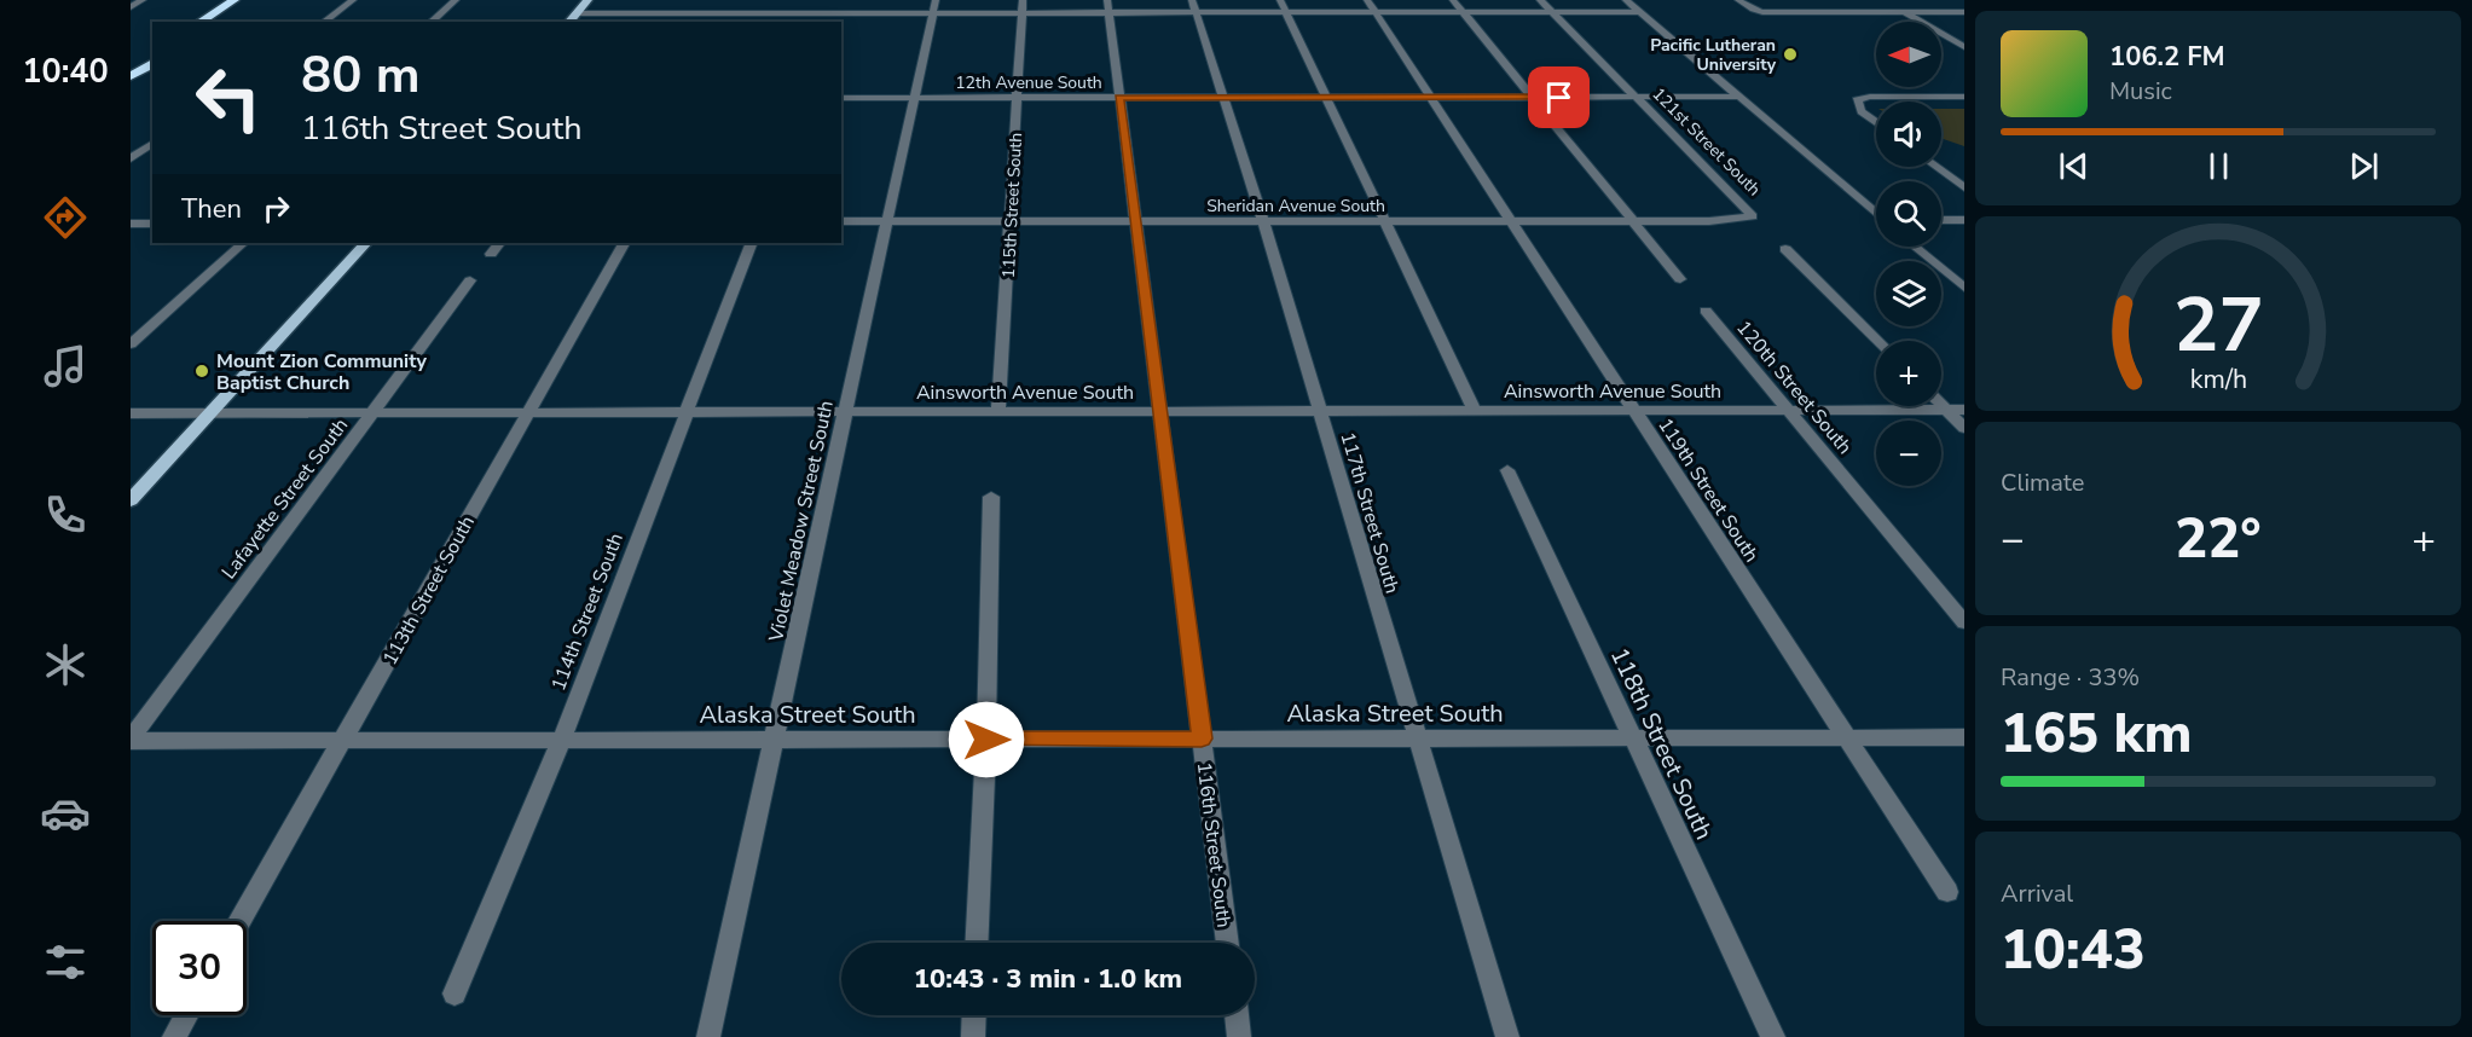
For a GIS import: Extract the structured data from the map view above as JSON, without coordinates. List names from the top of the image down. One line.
{"streets":{"street":["12th Avenue South","121st Street South","115th Street South","Sheridan Avenue South","120th Street South","Ainsworth Avenue South","119th Street South","Lafayette Street South","117th Street South","Violet Meadow Street South","113th Street South","114th Street South","Alaska Street South","118th Street South","116th Street South"]},"crossings":[["12th Avenue South","121st Street South"],["12th Avenue South","115th Street South"],["12th Avenue South","119th Street South"],["12th Avenue South","117th Street South"],["12th Avenue South","Violet Meadow Street South"],["12th Avenue South","116th Street South"],["121st Street South","Sheridan Avenue South"],["115th Street South","Sheridan Avenue South"],["115th Street South","Ainsworth Avenue South"],["Sheridan Avenue South","119th Street South"],["Sheridan Avenue South","117th Street South"],["Sheridan Avenue South","Violet Meadow Street South"],["Sheridan Avenue South","116th Street South"],["120th Street South","Ainsworth Avenue South"],["Ainsworth Avenue South","119th Street South"],["Ainsworth Avenue South","Lafayette Street South"],["Ainsworth Avenue South","117th Street South"],["Ainsworth Avenue South","Violet Meadow Street South"],["Ainsworth Avenue South","113th Street South"],["Ainsworth Avenue South","114th Street South"],["Ainsworth Avenue South","116th Street South"],["119th Street South","Alaska Street South"],["Lafayette Street South","Alaska Street South"],["117th Street South","Alaska Street South"],["Violet Meadow Street South","Alaska Street South"],["113th Street South","Alaska Street South"],["114th Street South","Alaska Street South"],["Alaska Street South","118th Street South"],["Alaska Street South","116th Street South"]],"places":["Pacific Lutheran University","Mount Zion Community Baptist Church"],"north":"left","page":{"tabs":"10:40","map_buttons":["+","−"],"turn":["80 m","116th Street South"],"song":["106.2 FM","Music"],"then":"Then","tile":["Climate",["Range · 33%","165 km"],["Arrival","10:43"]],"heat":["−","22°","+"],"limit":"30","trip":"10:43 · 3 min · 1.0 km","gauge":["27","km/h"]}}
